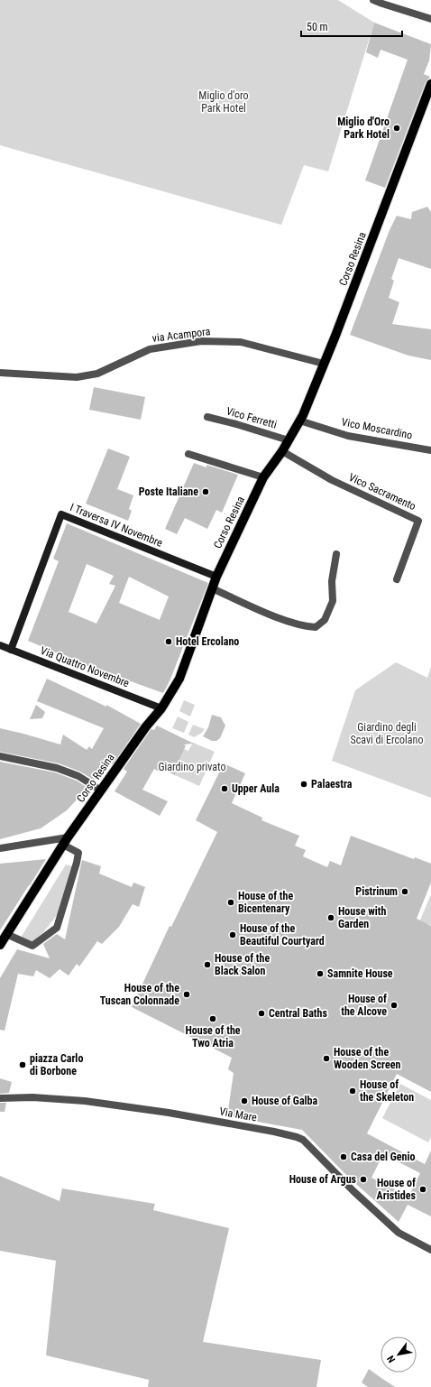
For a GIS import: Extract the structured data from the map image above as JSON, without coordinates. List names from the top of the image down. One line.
{"streets":{"main road":["Corso Resina"],"street":["via Acampora","Vico Ferretti","Vico Moscardino","Vico Sacramento","I Traversa IV Novembre","Via Quattro Novembre","Via Mare"]},"crossings":[["Corso Resina","via Acampora"],["Corso Resina","Vico Ferretti"],["Corso Resina","Vico Moscardino"],["Corso Resina","Vico Sacramento"],["Corso Resina","I Traversa IV Novembre"],["Corso Resina","Via Quattro Novembre"],["I Traversa IV Novembre","Via Quattro Novembre"]],"parks":["Miglio d'oro Park Hotel","Giardino degli Scavi di Ercolano","Giardino privato"],"places":["Miglio d'Oro Park Hotel","Poste Italiane","Hotel Ercolano","Palaestra","Upper Aula","Pistrinum","House of the Bicentenary","House with Garden","House of the Beautiful Courtyard","House of the Black Salon","Samnite House","House of the Tuscan Colonnade","House of the Alcove","Central Baths","House of the Two Atria","House of the Wooden Screen","piazza Carlo di Borbone","House of the Skeleton","House of Galba","Casa del Genio","House of Argus","House of Aristides"],"scale_bar":"50 m","north":"bottom left"}
